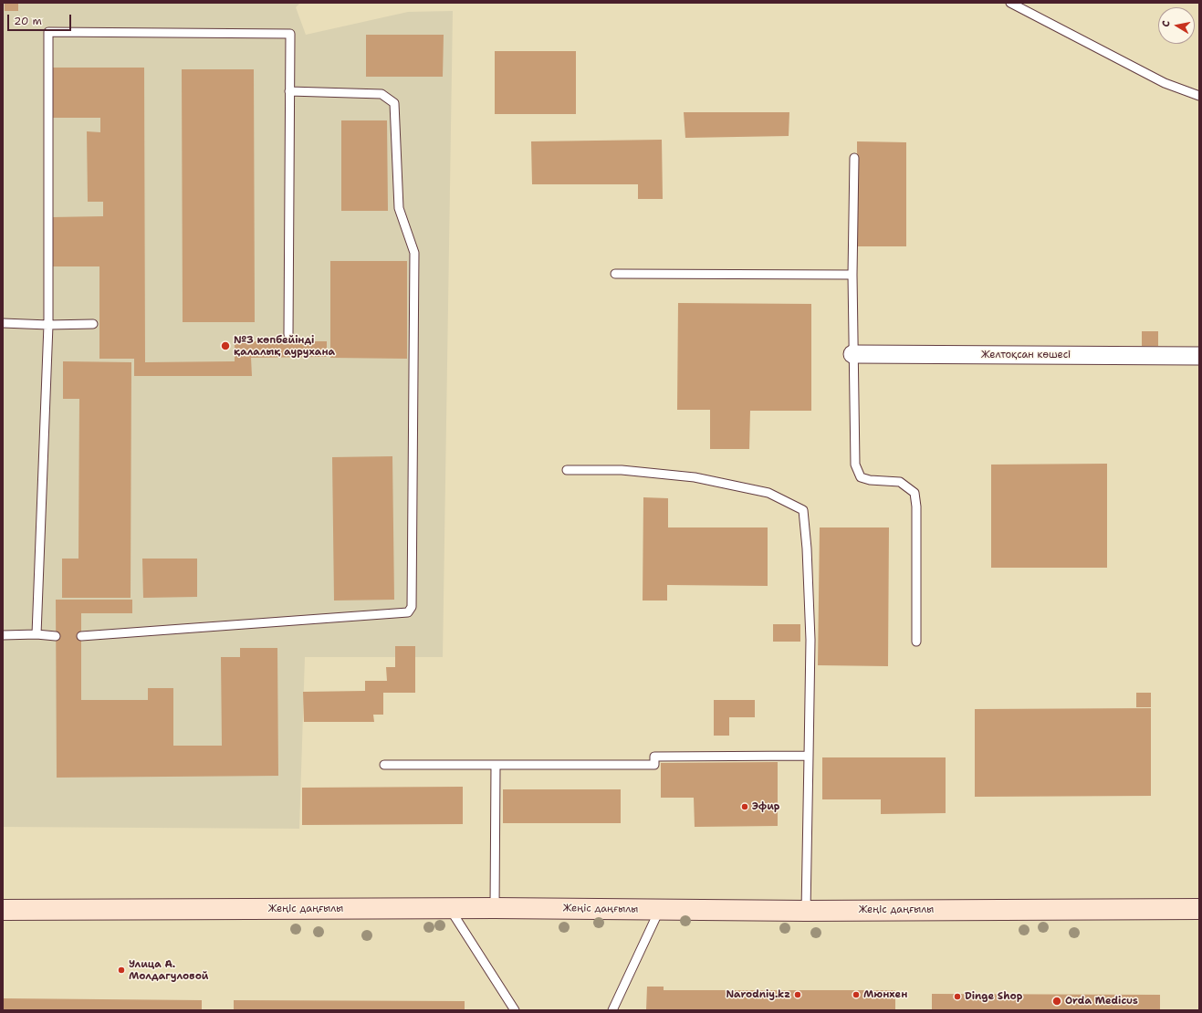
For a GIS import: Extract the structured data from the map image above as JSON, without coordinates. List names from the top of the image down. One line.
{"streets":{"main road":["Жеңіс даңғылы"],"street":["Желтоқсан көшесі"]},"places":["№3 көпбейінді қалалық аурухана","Эфир","Улица А. Молдагуловой","Narodniy.kz","Мюнхен","Dinge Shop","Orda Medicus"],"scale_bar":"20 m","north":"left"}
